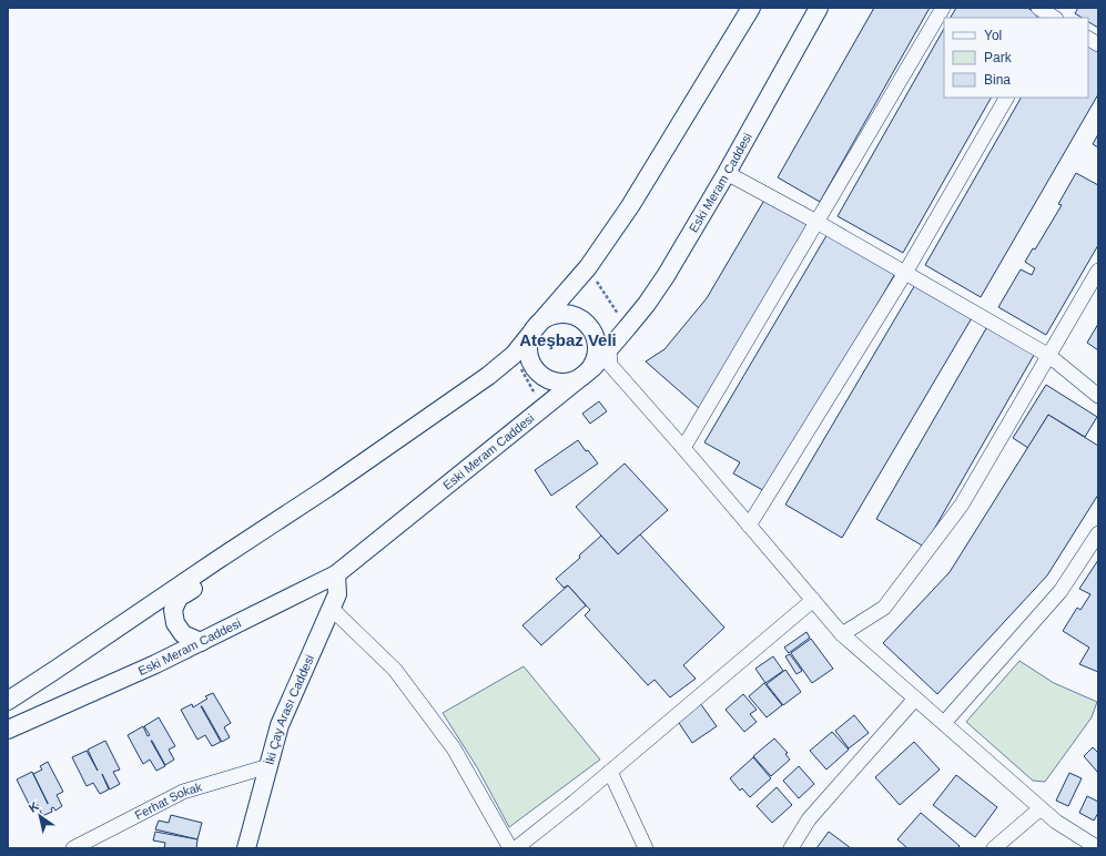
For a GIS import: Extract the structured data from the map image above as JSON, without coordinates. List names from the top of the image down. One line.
{"streets":{"street":["Eski Meram Caddesi","İki Çay Arası Caddesi","Ferhat Sokak"]},"crossings":[["Eski Meram Caddesi","İki Çay Arası Caddesi"],["İki Çay Arası Caddesi","Ferhat Sokak"]],"districts":["Ateşbaz Veli"],"legend":["Yol","Park","Bina"],"north":"top left"}
